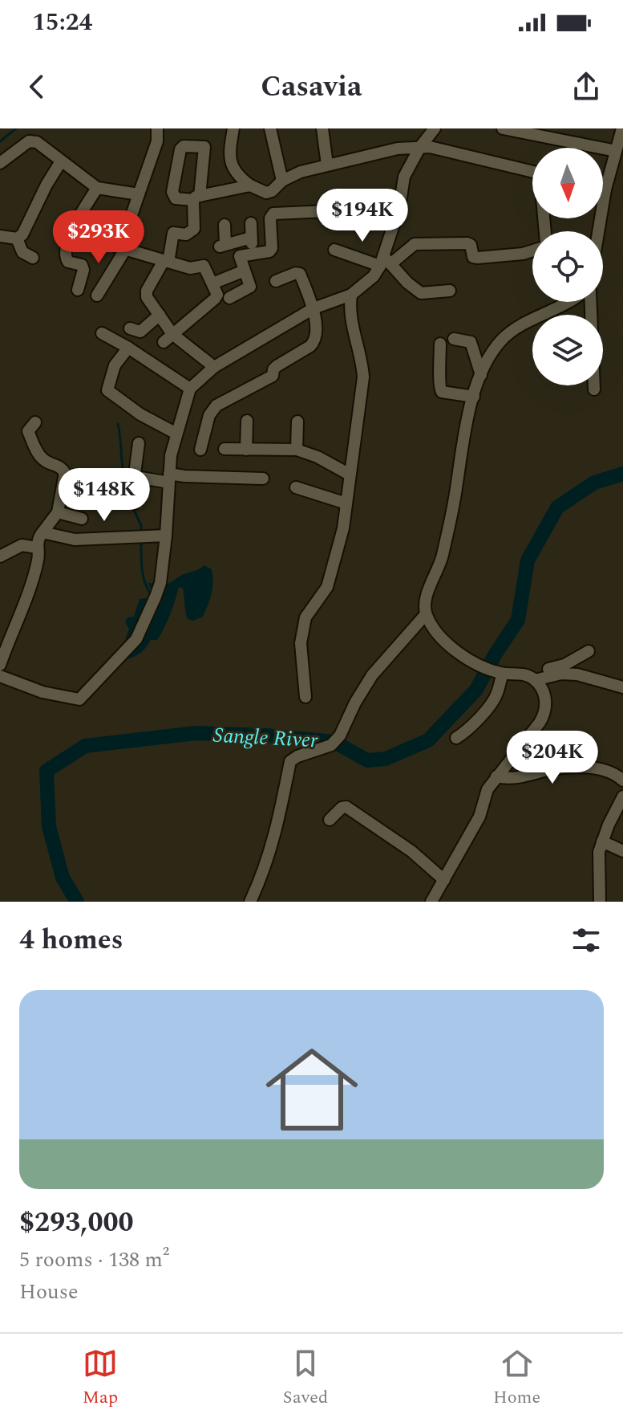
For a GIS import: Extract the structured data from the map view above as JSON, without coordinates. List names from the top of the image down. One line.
{"water":["Sangle River"],"north":"bottom","page":{"status":"15:24","header":"Casavia","price":["$194K","$293K","$148K","$204K"],"heading":"4 homes","list":[{"name":"$293,000","note":"5 rooms · 138 m² · House"}],"tabs":["Map","Saved","Home"]}}
